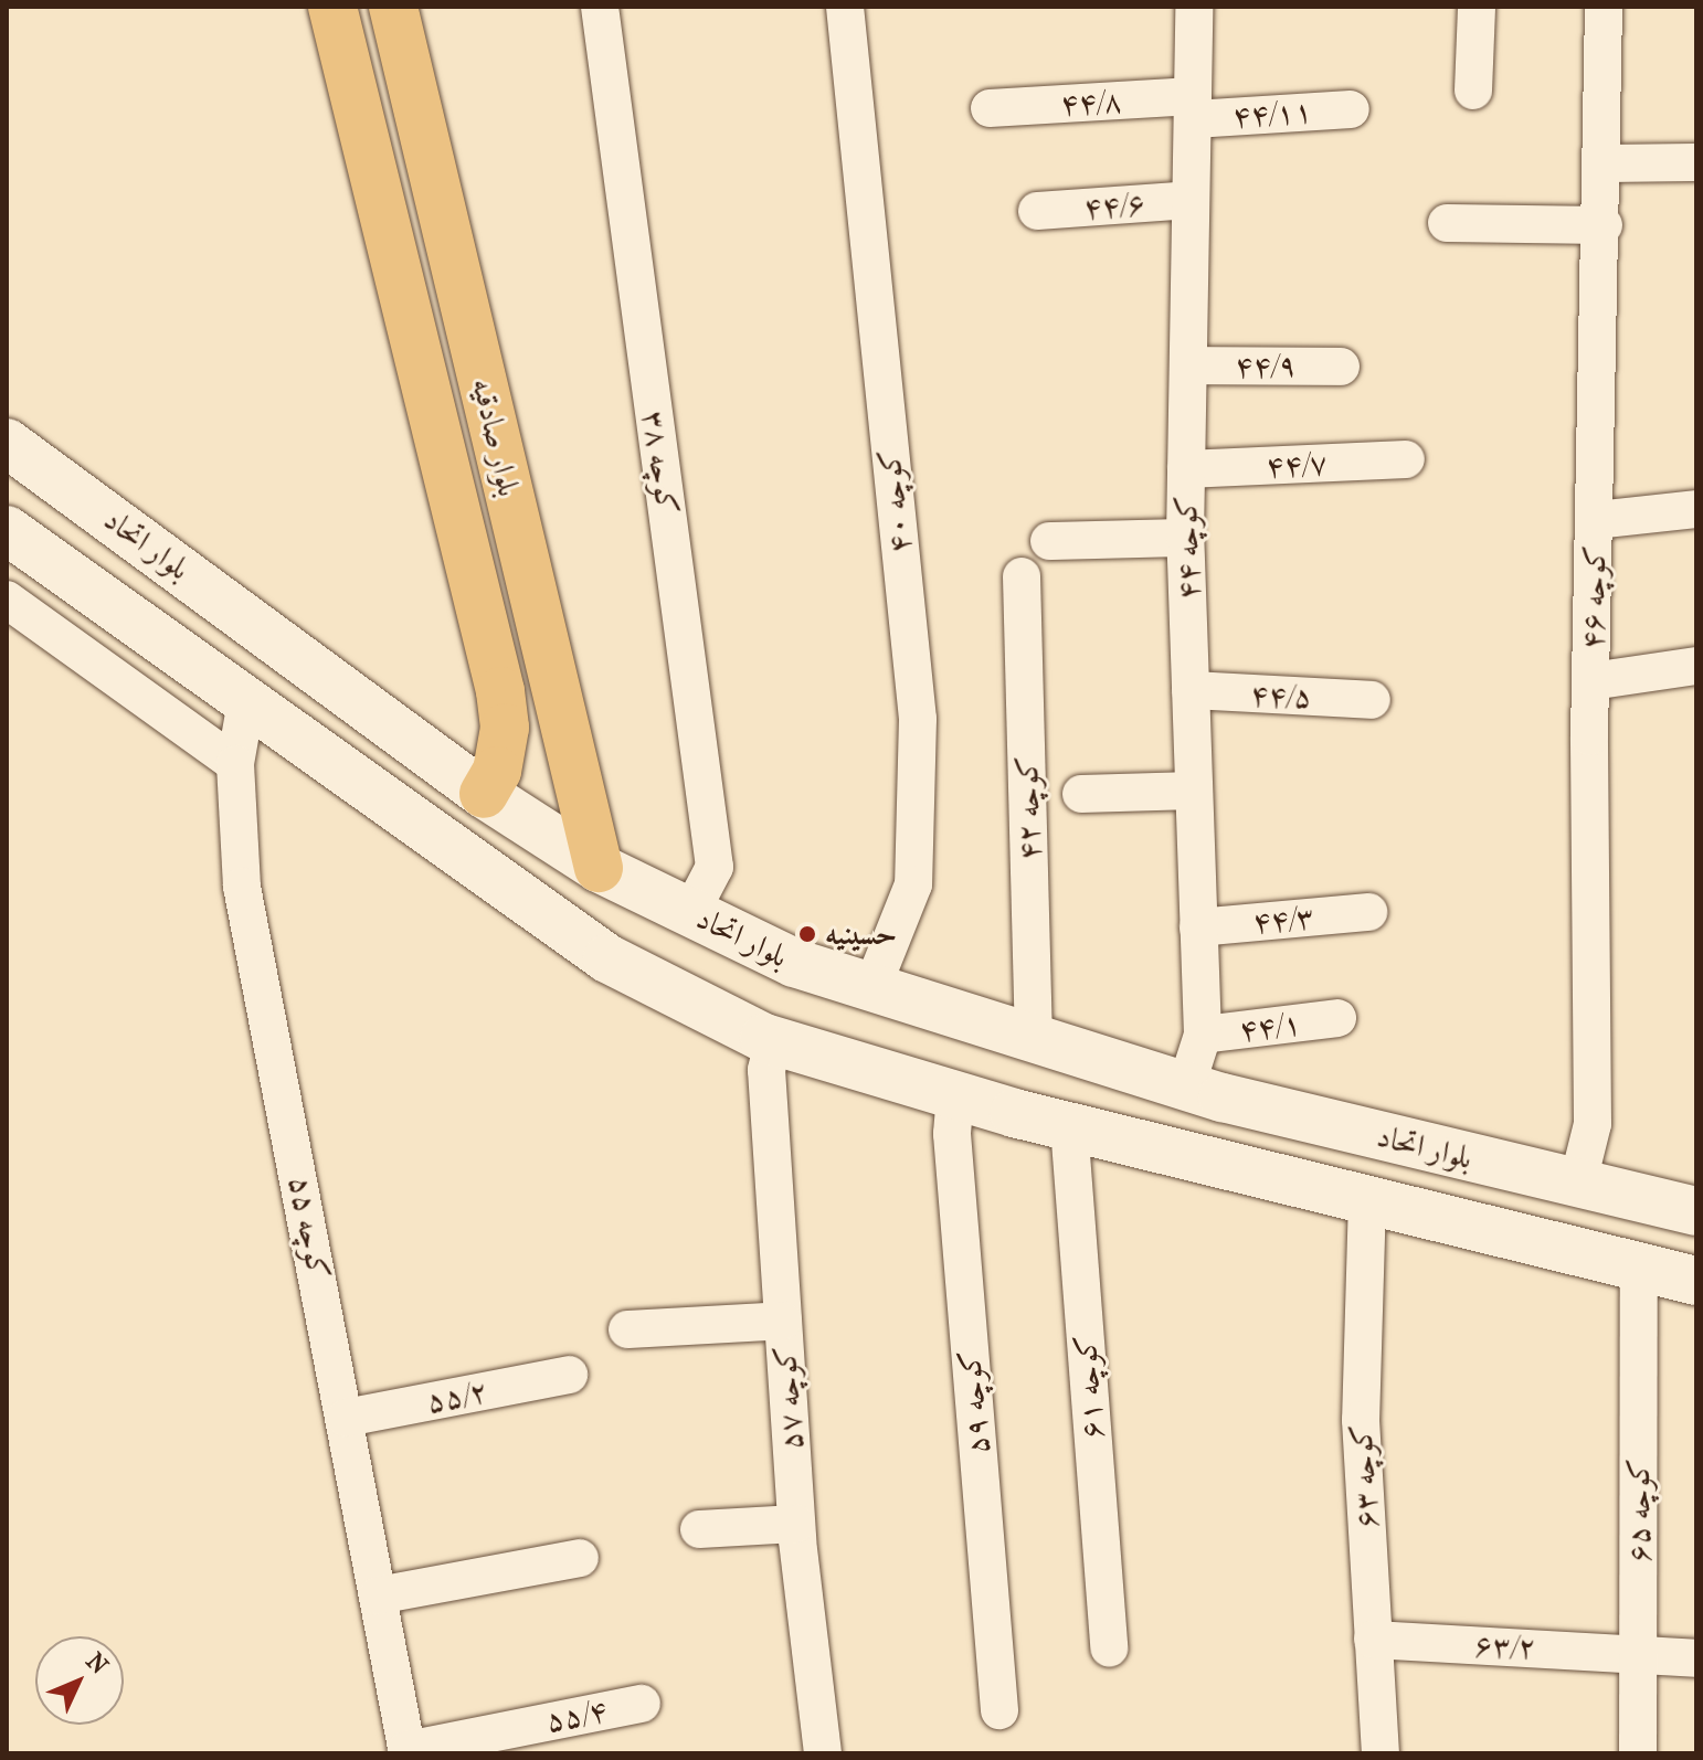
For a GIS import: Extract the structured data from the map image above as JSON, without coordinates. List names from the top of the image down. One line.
{"streets":{"main road":["بلوار صادقیه","بلوار اتحاد"],"street":["۴۴/۸","۴۴/۱۱","۴۴/۶","۴۴/۹","کوچه ۳۸","۴۴/۷","کوچه ۴۰","کوچه ۴۴","کوچه ۴۶","۴۴/۵","کوچه ۴۲","۴۴/۳","۴۴/۱","کوچه ۵۵","کوچه ۶۱","۵۵/۲","کوچه ۵۷","کوچه ۵۹","کوچه ۶۳","کوچه ۶۵","۶۳/۲","۵۵/۴"]},"crossings":[["۴۴/۸","۴۴/۱۱"],["۴۴/۸","کوچه ۴۴"],["۴۴/۱۱","کوچه ۴۴"],["۴۴/۶","کوچه ۴۴"],["۴۴/۹","کوچه ۴۴"],["بلوار صادقیه","بلوار اتحاد"],["کوچه ۳۸","بلوار اتحاد"],["۴۴/۷","کوچه ۴۴"],["کوچه ۴۰","بلوار اتحاد"],["بلوار اتحاد","کوچه ۴۴"],["بلوار اتحاد","کوچه ۴۶"],["بلوار اتحاد","کوچه ۴۲"],["بلوار اتحاد","کوچه ۵۵"],["بلوار اتحاد","کوچه ۶۱"],["بلوار اتحاد","کوچه ۵۷"],["بلوار اتحاد","کوچه ۵۹"],["بلوار اتحاد","کوچه ۶۳"],["بلوار اتحاد","کوچه ۶۵"],["کوچه ۴۴","۴۴/۵"],["کوچه ۴۴","۴۴/۳"],["کوچه ۴۴","۴۴/۱"],["کوچه ۵۵","۵۵/۲"],["کوچه ۵۵","۵۵/۴"],["کوچه ۶۳","۶۳/۲"],["کوچه ۶۵","۶۳/۲"]],"places":["حسینیه"],"north":"top right"}
